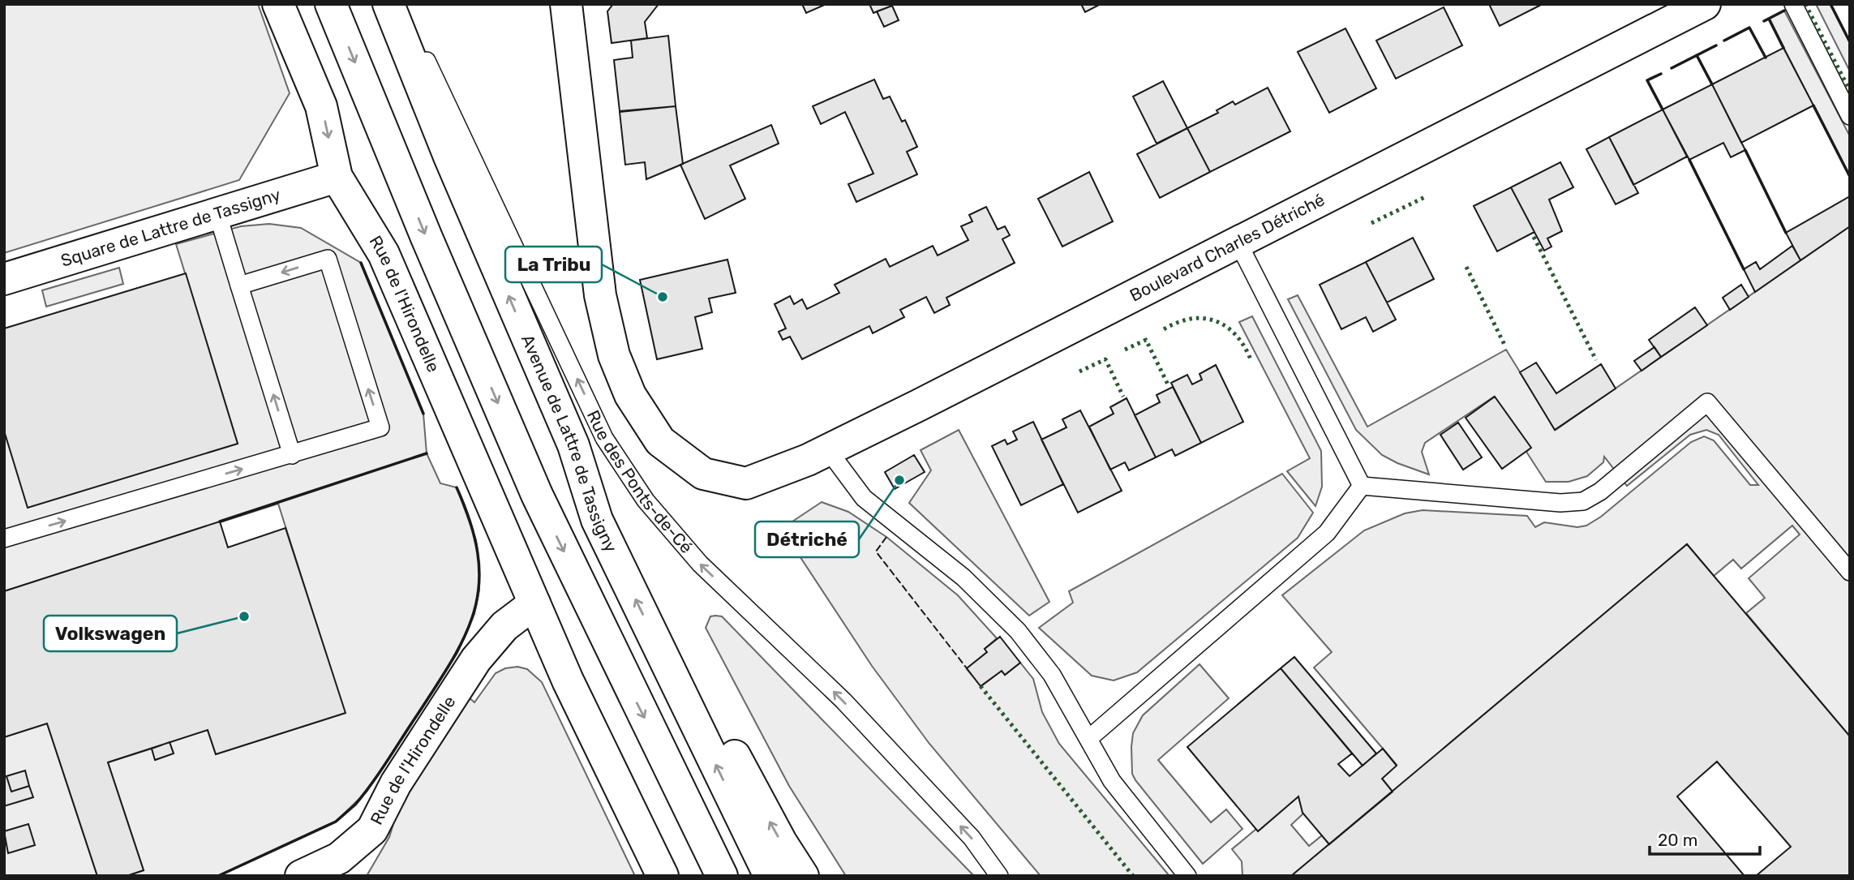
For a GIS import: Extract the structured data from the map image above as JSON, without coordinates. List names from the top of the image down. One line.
{"streets":{"street":["Square de Lattre de Tassigny","Boulevard Charles Détriché","Rue de l'Hirondelle","Avenue de Lattre de Tassigny"],"lane":["Rue des Ponts-de-Cé"]},"crossings":[["Square de Lattre de Tassigny","Rue de l'Hirondelle"]],"one_way":["Rue des Ponts-de-Cé"],"places":["La Tribu","Détriché","Volkswagen"],"scale_bar":"20 m"}
